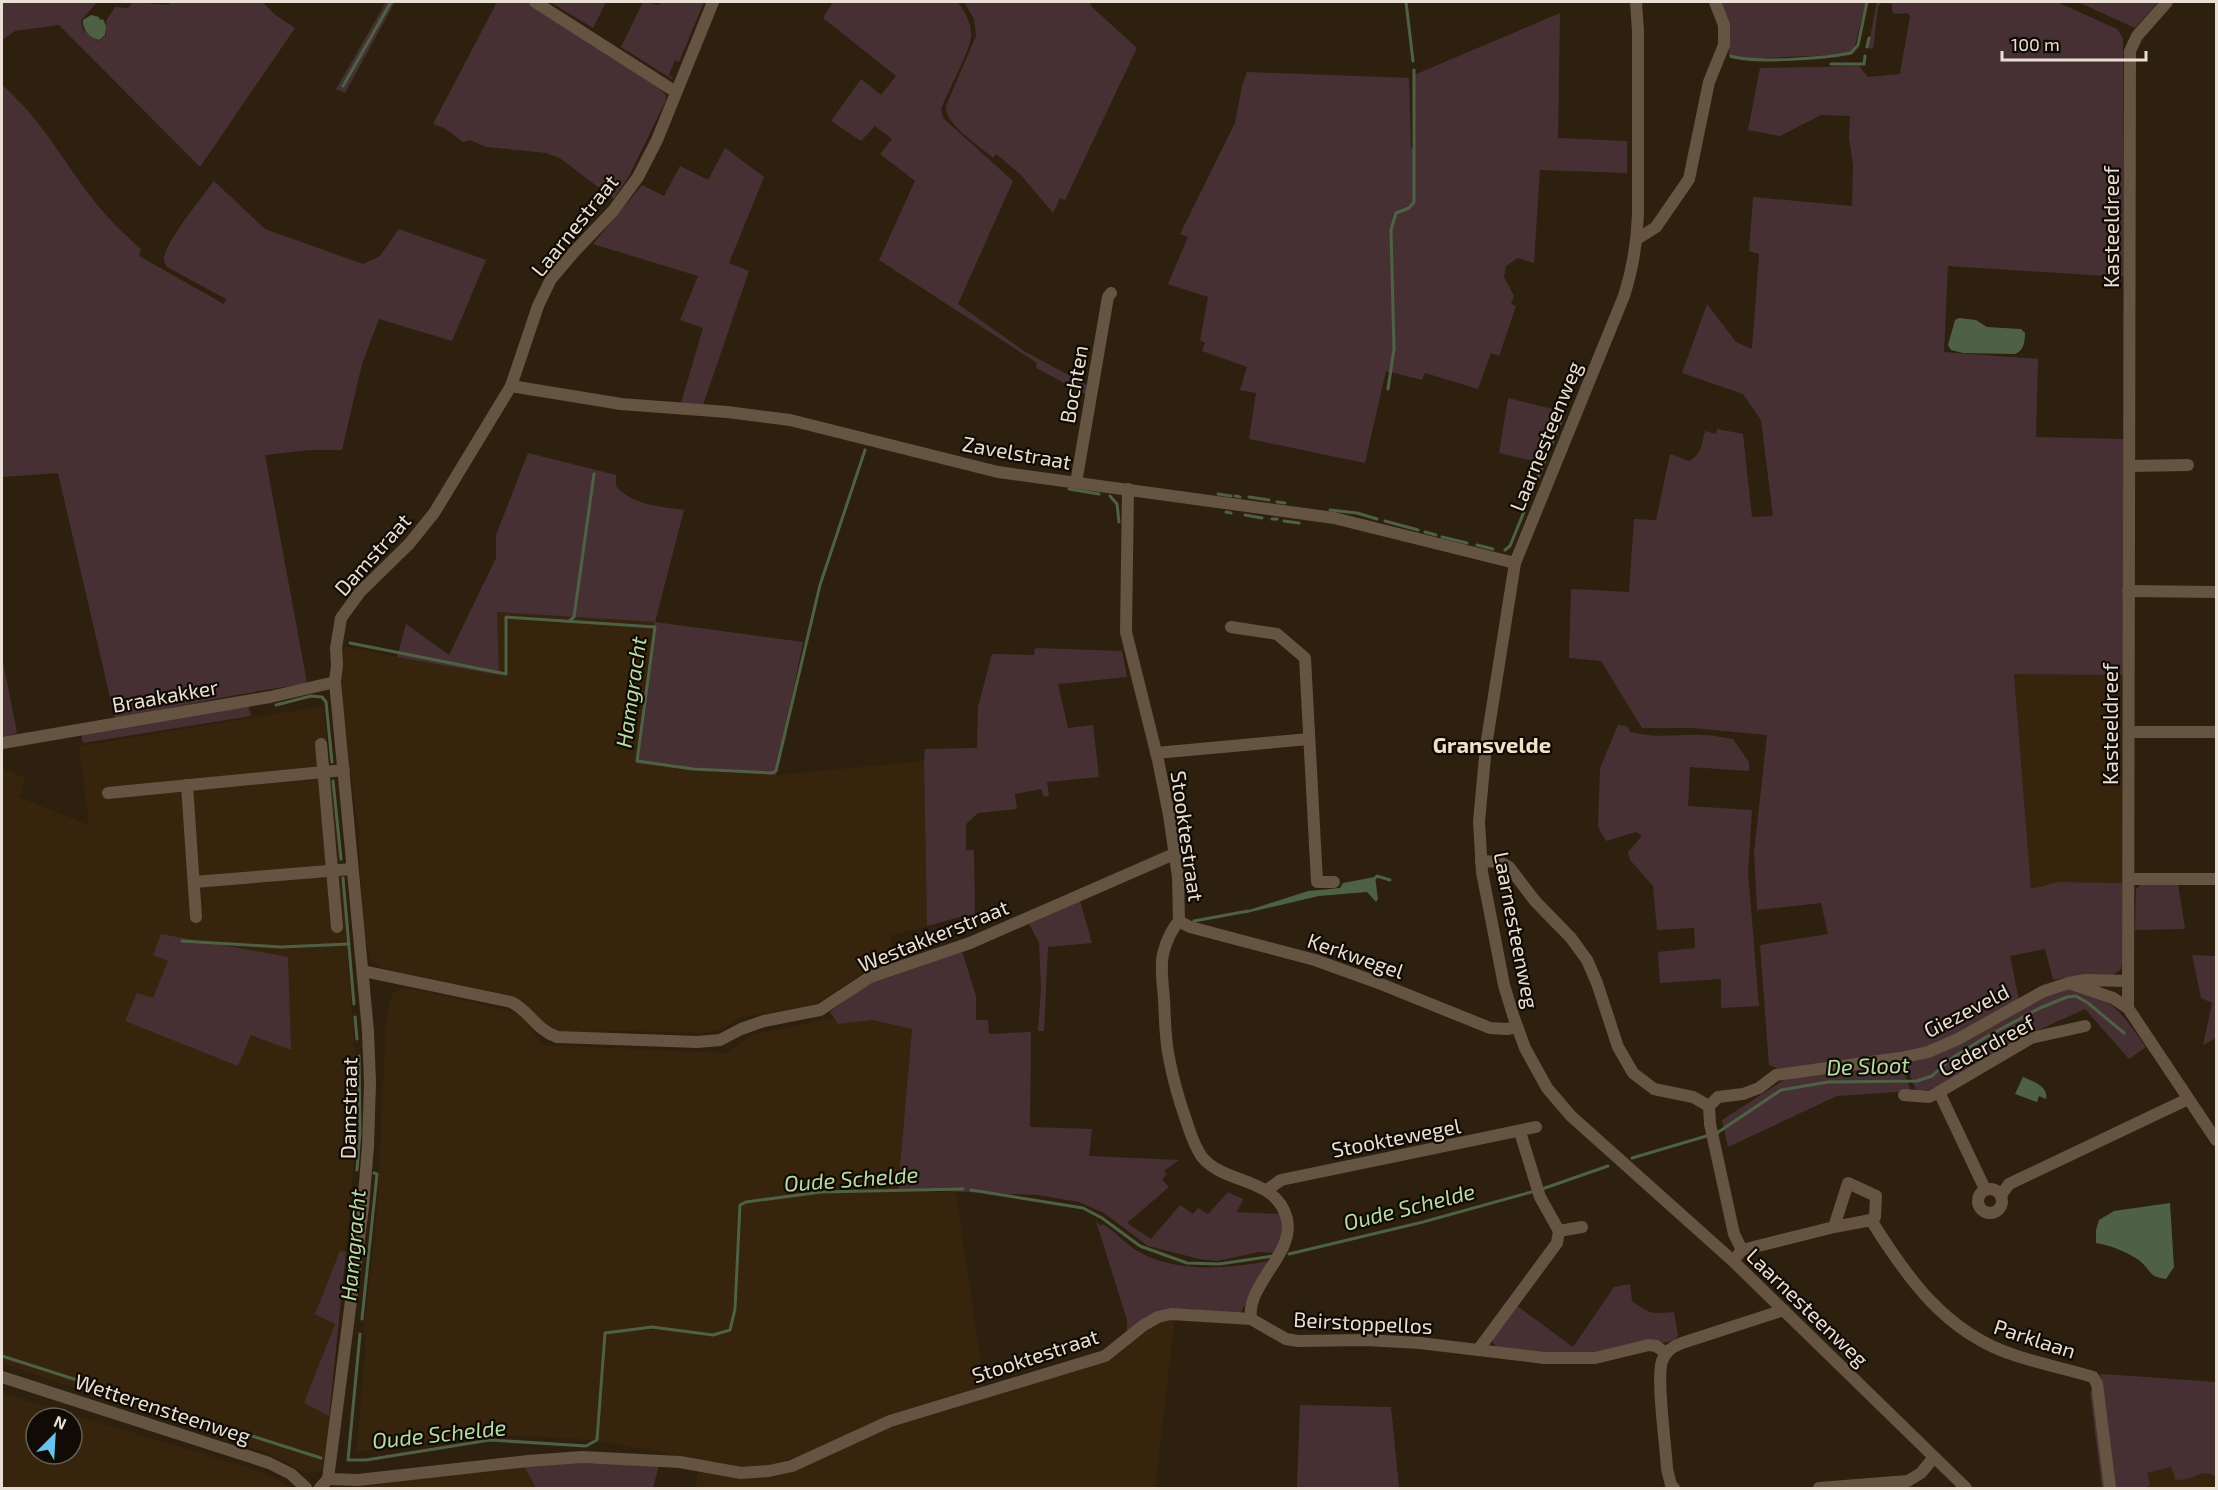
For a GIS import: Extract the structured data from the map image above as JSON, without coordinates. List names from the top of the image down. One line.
{"streets":{"street":["Laarnestraat","Kasteeldreef","Bochten","Laarnesteenweg","Zavelstraat","Damstraat","Braakakker","Stooktestraat","Westakkerstraat","Kerkwegel","Giezeveld","Cederdreef","Stooktewegel","Beirstoppellos","Parklaan","Wetterensteenweg"]},"crossings":[["Laarnestraat","Zavelstraat"],["Laarnestraat","Damstraat"],["Kasteeldreef","Giezeveld"],["Bochten","Zavelstraat"],["Laarnesteenweg","Zavelstraat"],["Laarnesteenweg","Kerkwegel"],["Zavelstraat","Damstraat"],["Zavelstraat","Stooktestraat"],["Damstraat","Braakakker"],["Damstraat","Stooktestraat"],["Damstraat","Westakkerstraat"],["Stooktestraat","Westakkerstraat"],["Stooktestraat","Kerkwegel"],["Stooktestraat","Stooktewegel"],["Stooktestraat","Beirstoppellos"]],"districts":["Gransvelde"],"water":["Hamgracht","De Sloot","Oude Schelde"],"scale_bar":"100 m","north":"top right"}
